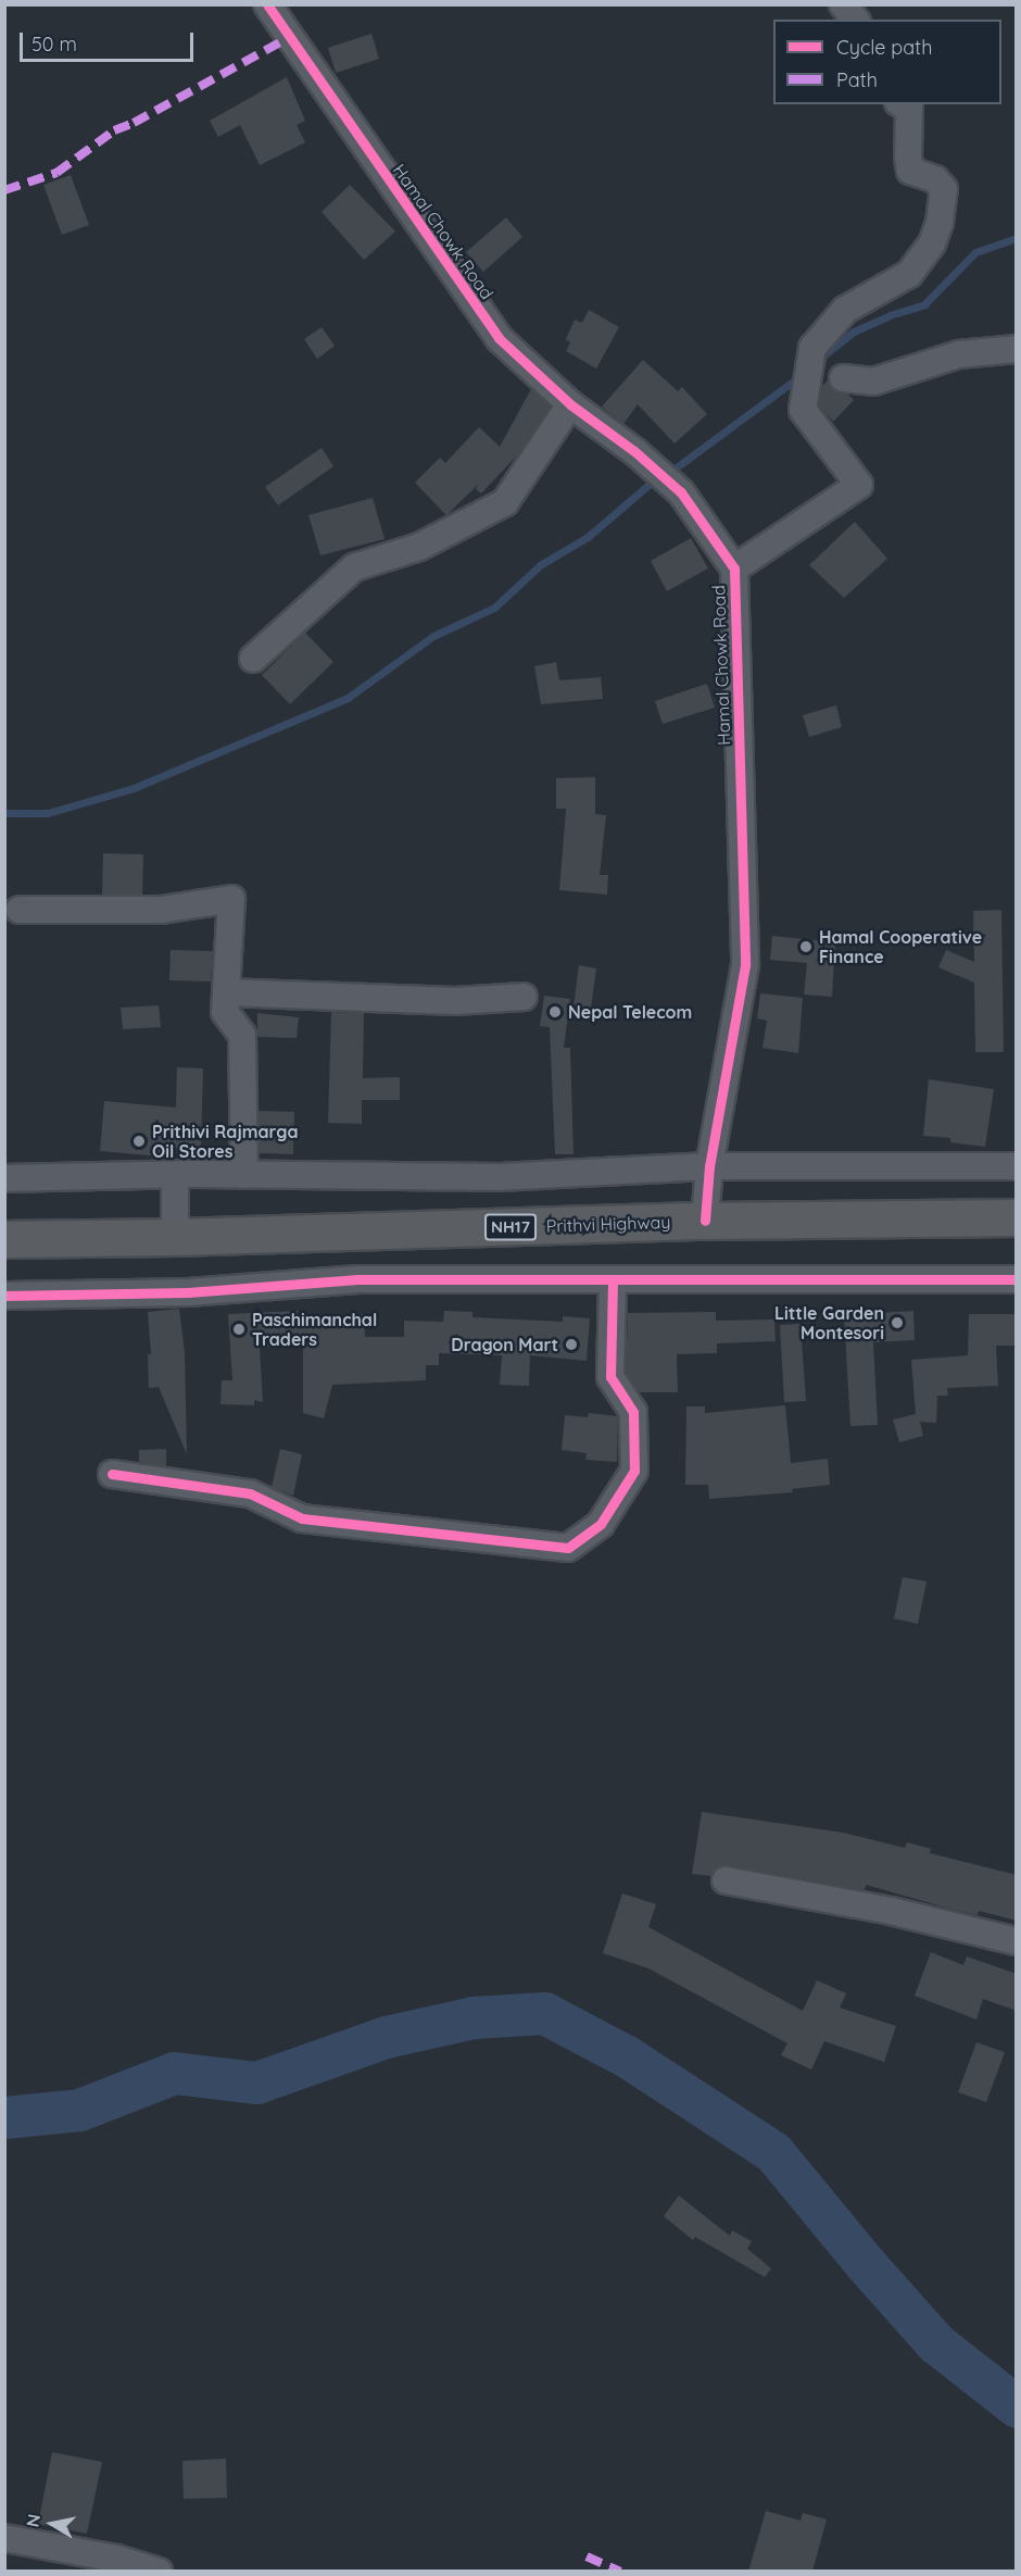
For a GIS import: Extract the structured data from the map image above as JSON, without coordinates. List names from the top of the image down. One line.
{"streets":{"highway":["Prithvi Highway","NH17"],"street":["Hamal Chowk Road"]},"crossings":[["Hamal Chowk Road","Prithvi Highway"]],"places":["Hamal Cooperative Finance","Nepal Telecom","Prithivi Rajmarga Oil Stores","Little Garden Montesori","Paschimanchal Traders","Dragon Mart"],"legend":["Cycle path","Path"],"scale_bar":"50 m","north":"left"}
